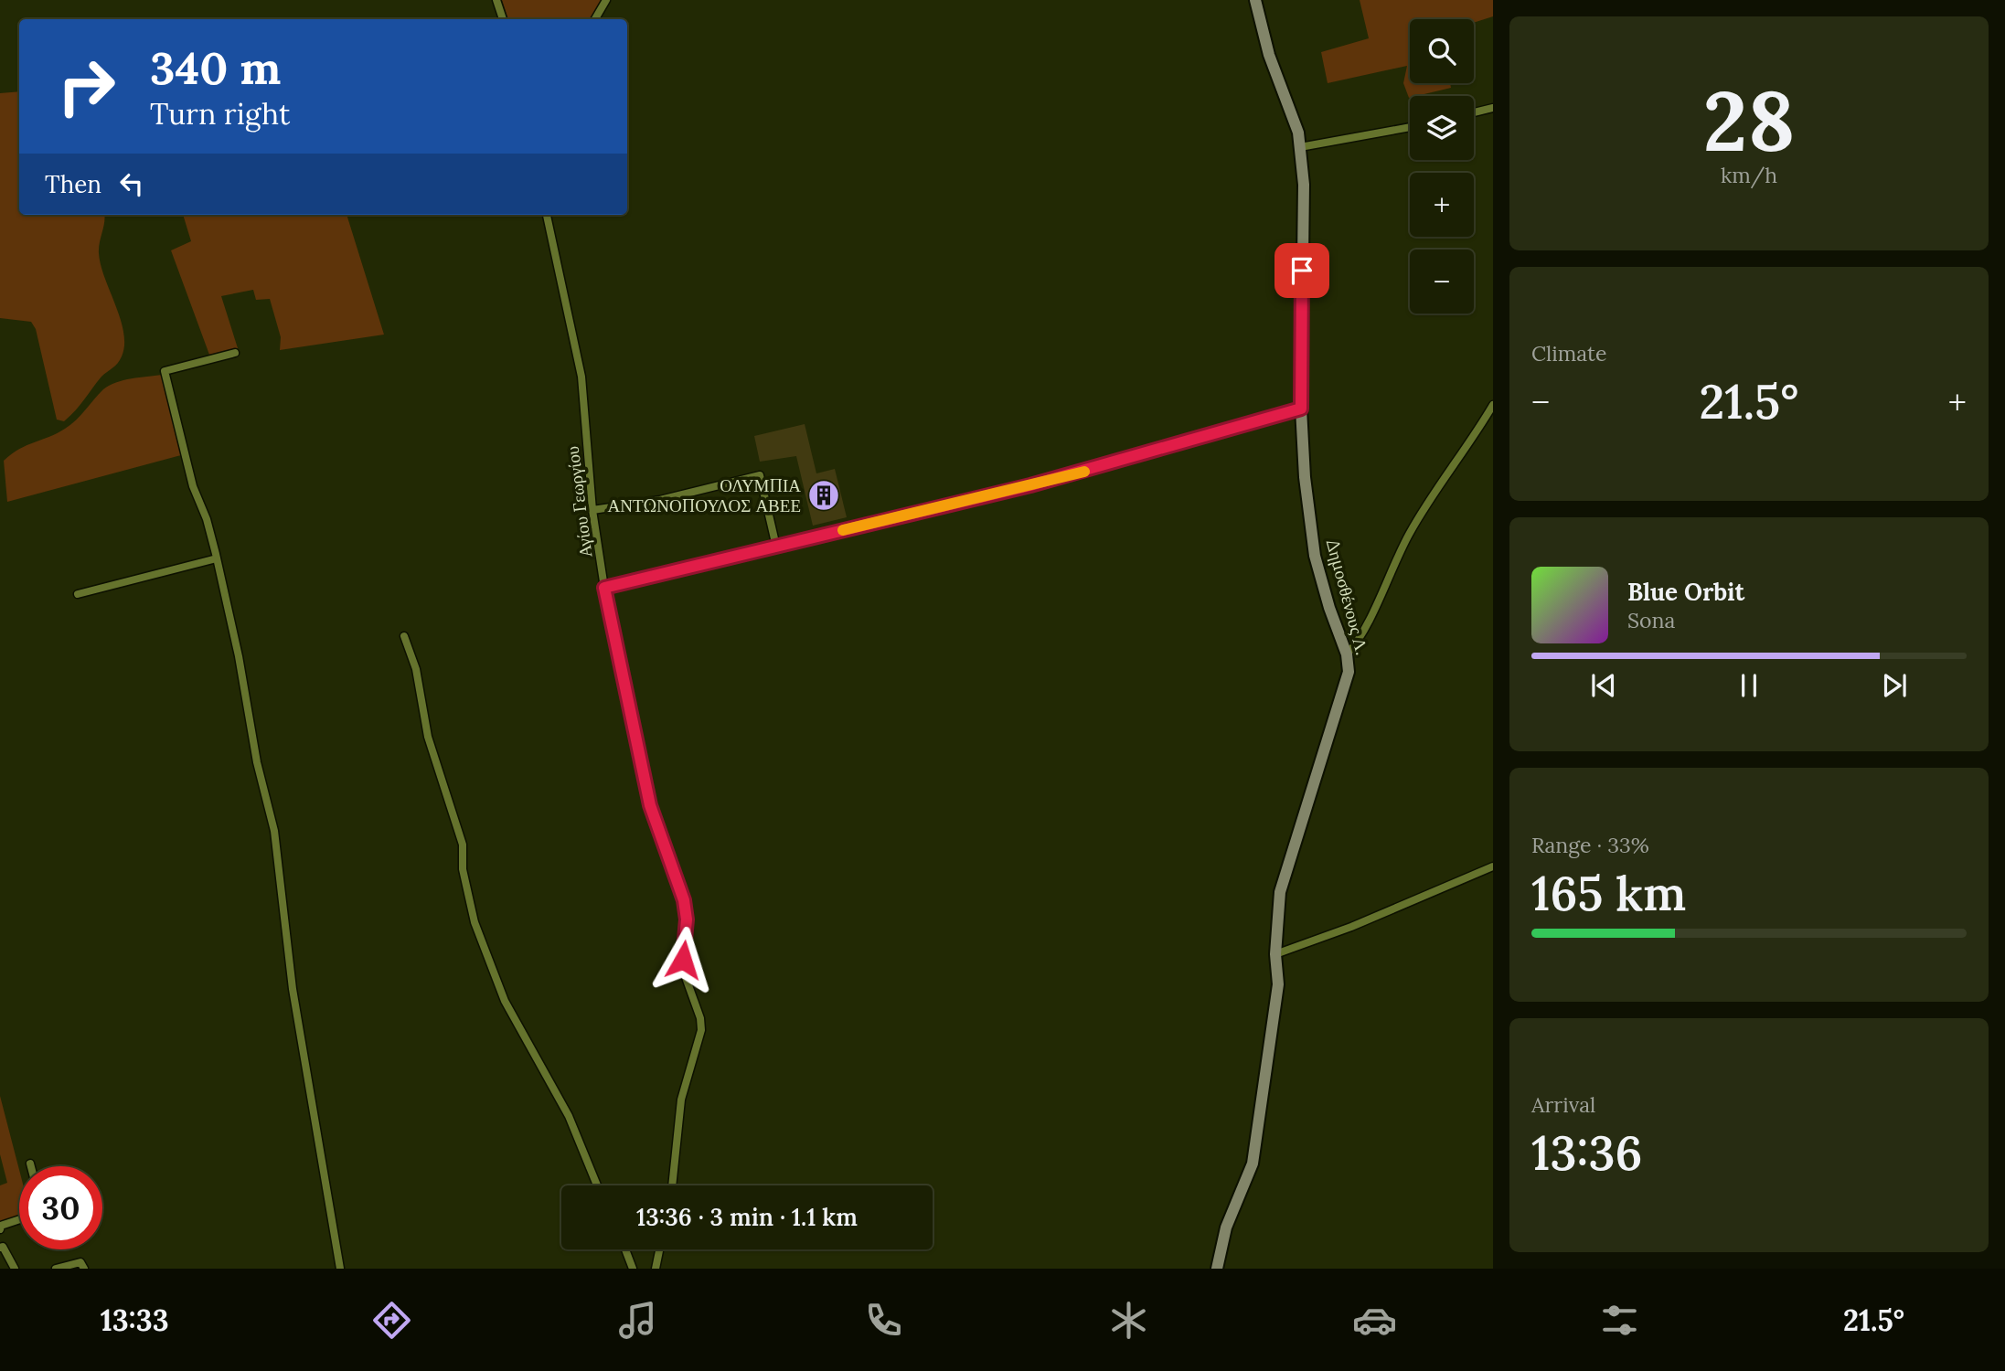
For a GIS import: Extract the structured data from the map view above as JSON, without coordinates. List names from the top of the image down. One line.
{"streets":{"street":["Αγίου Γεωργίου","Δημοσθένους Λ."]},"places":{"building":["ΟΛΥΜΠΙΑ ΑΝΤΩΝΟΠΟΥΛΟΣ ΑΒΕΕ"]},"page":{"tile":[["28","km/h"],"Climate",["Range · 33%","165 km"],["Arrival","13:36"]],"map_buttons":["+","−"],"turn":["340 m","Turn right"],"then":"Then","heat":["−","21.5°","+"],"song":["Blue Orbit","Sona"],"limit":"30","trip":"13:36 · 3 min · 1.1 km","tabs":["13:33","21.5°"]}}
